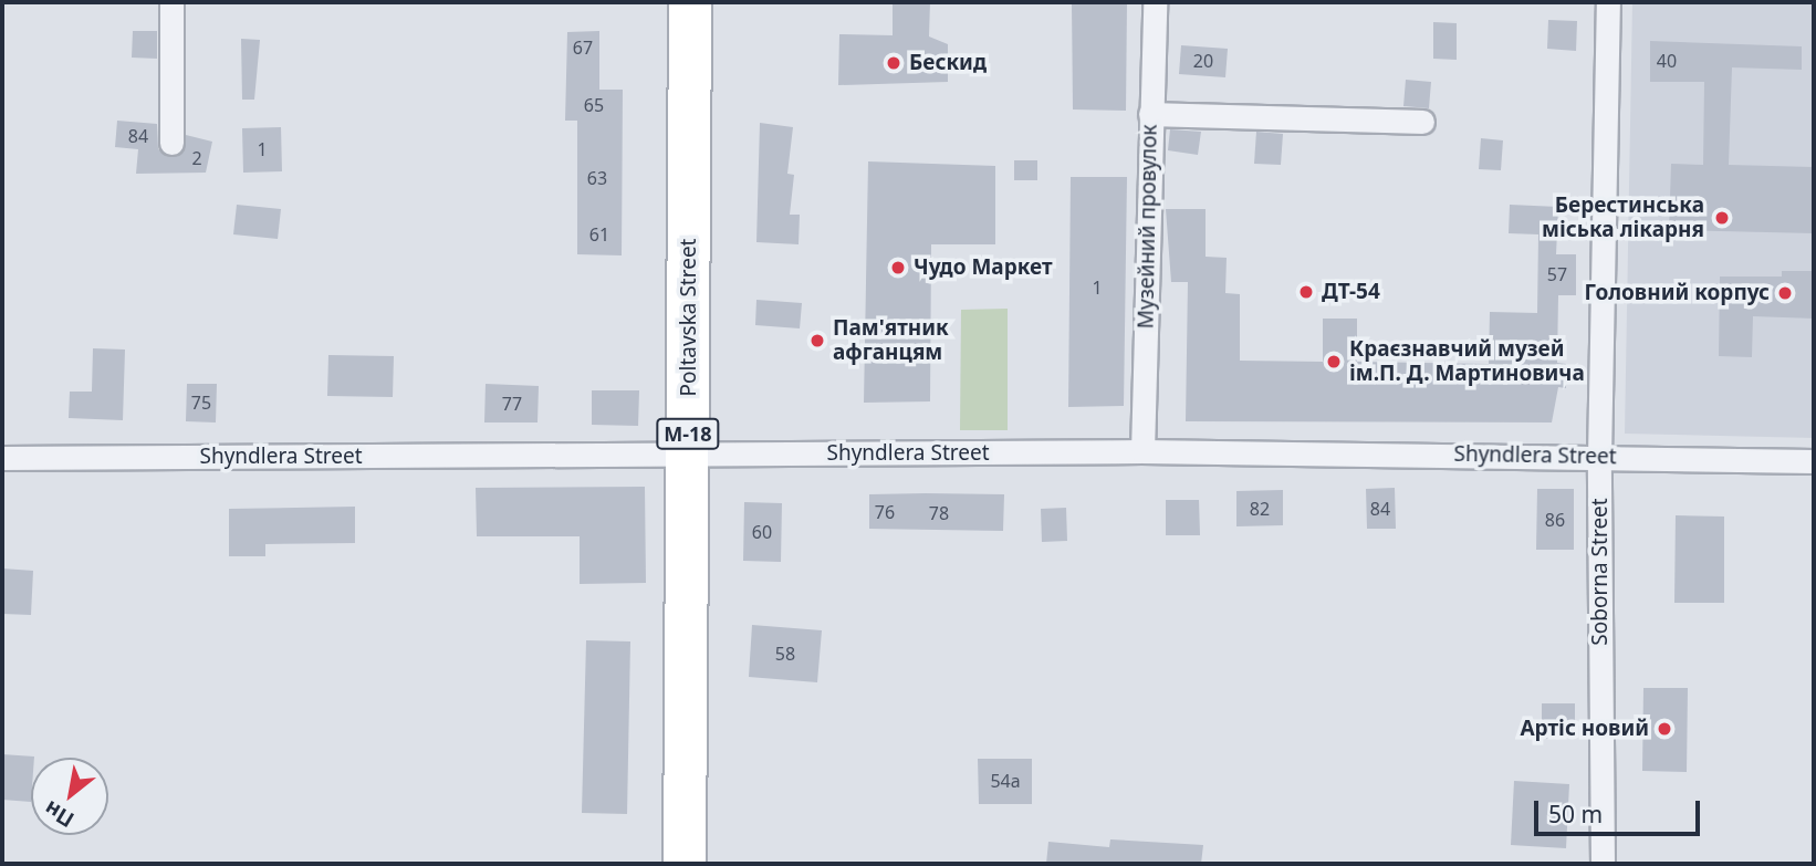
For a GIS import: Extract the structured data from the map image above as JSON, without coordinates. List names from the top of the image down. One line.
{"streets":{"highway":["Poltavska Street","М-18"],"street":["Музейний провулок","Shyndlera Street","Soborna Street"]},"crossings":[["Музейний провулок","Shyndlera Street"],["Poltavska Street","Shyndlera Street"],["Shyndlera Street","Soborna Street"]],"places":["Бескид","Берестинська міська лікарня","Чудо Маркет","ДТ-54","Головний корпус","Пам'ятник афганцям","Краєзнавчий музей ім.П. Д. Мартиновича","Артіс новий"],"house_numbers":["67","20","40","65","84","1","2","63","61","57","1","75","77","82","84","76","78","86","60","58","54а"],"scale_bar":"50 m","north":"bottom left"}
